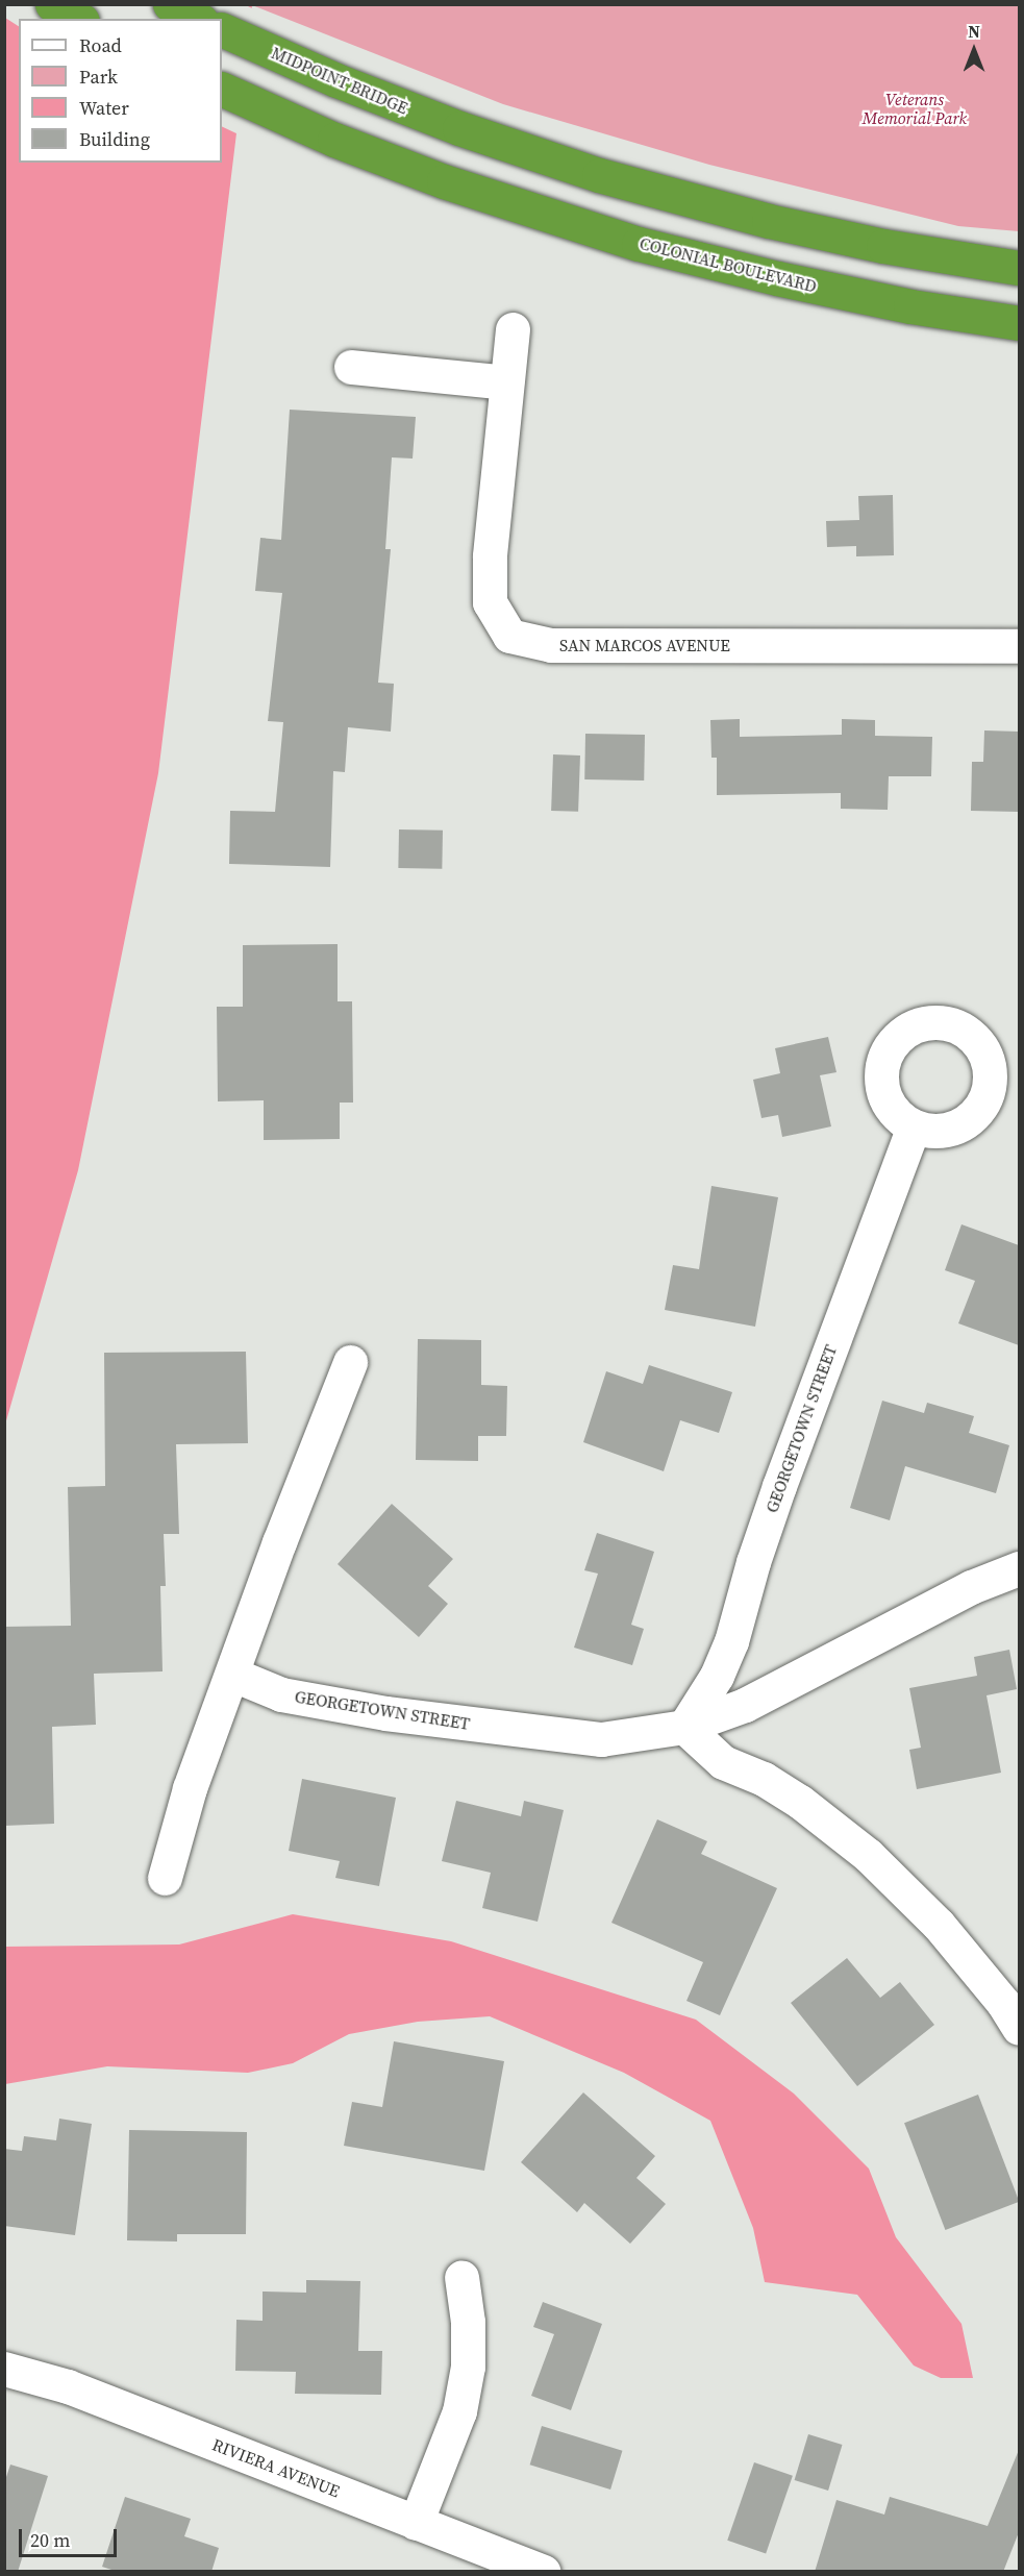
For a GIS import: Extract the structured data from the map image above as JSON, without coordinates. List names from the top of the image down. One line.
{"streets":{"highway":["MIDPOINT BRIDGE","COLONIAL BOULEVARD"],"street":["SAN MARCOS AVENUE","GEORGETOWN STREET","RIVIERA AVENUE"]},"parks":["Veterans Memorial Park"],"legend":["Road","Park","Water","Building"],"scale_bar":"20 m","north":"top"}
